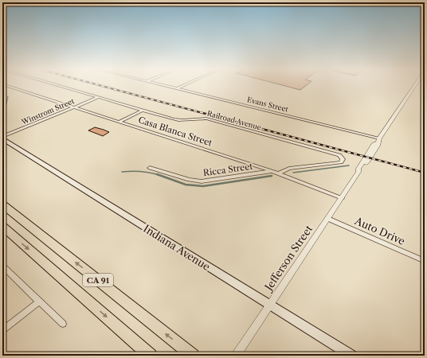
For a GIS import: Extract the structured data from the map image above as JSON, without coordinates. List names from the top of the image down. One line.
{"streets":{"highway":["CA 91"],"main road":["Indiana Avenue"],"street":["Evans Street","Winstrom Street","Railroad Avenue","Casa Blanca Street","Ricca Street","Auto Drive","Jefferson Street"]},"crossings":[["Evans Street","Jefferson Street"],["Winstrom Street","Railroad Avenue"],["Winstrom Street","Casa Blanca Street"],["Winstrom Street","Indiana Avenue"],["Railroad Avenue","Casa Blanca Street"],["Casa Blanca Street","Ricca Street"],["Casa Blanca Street","Jefferson Street"],["Auto Drive","Jefferson Street"],["Indiana Avenue","Jefferson Street"]]}
